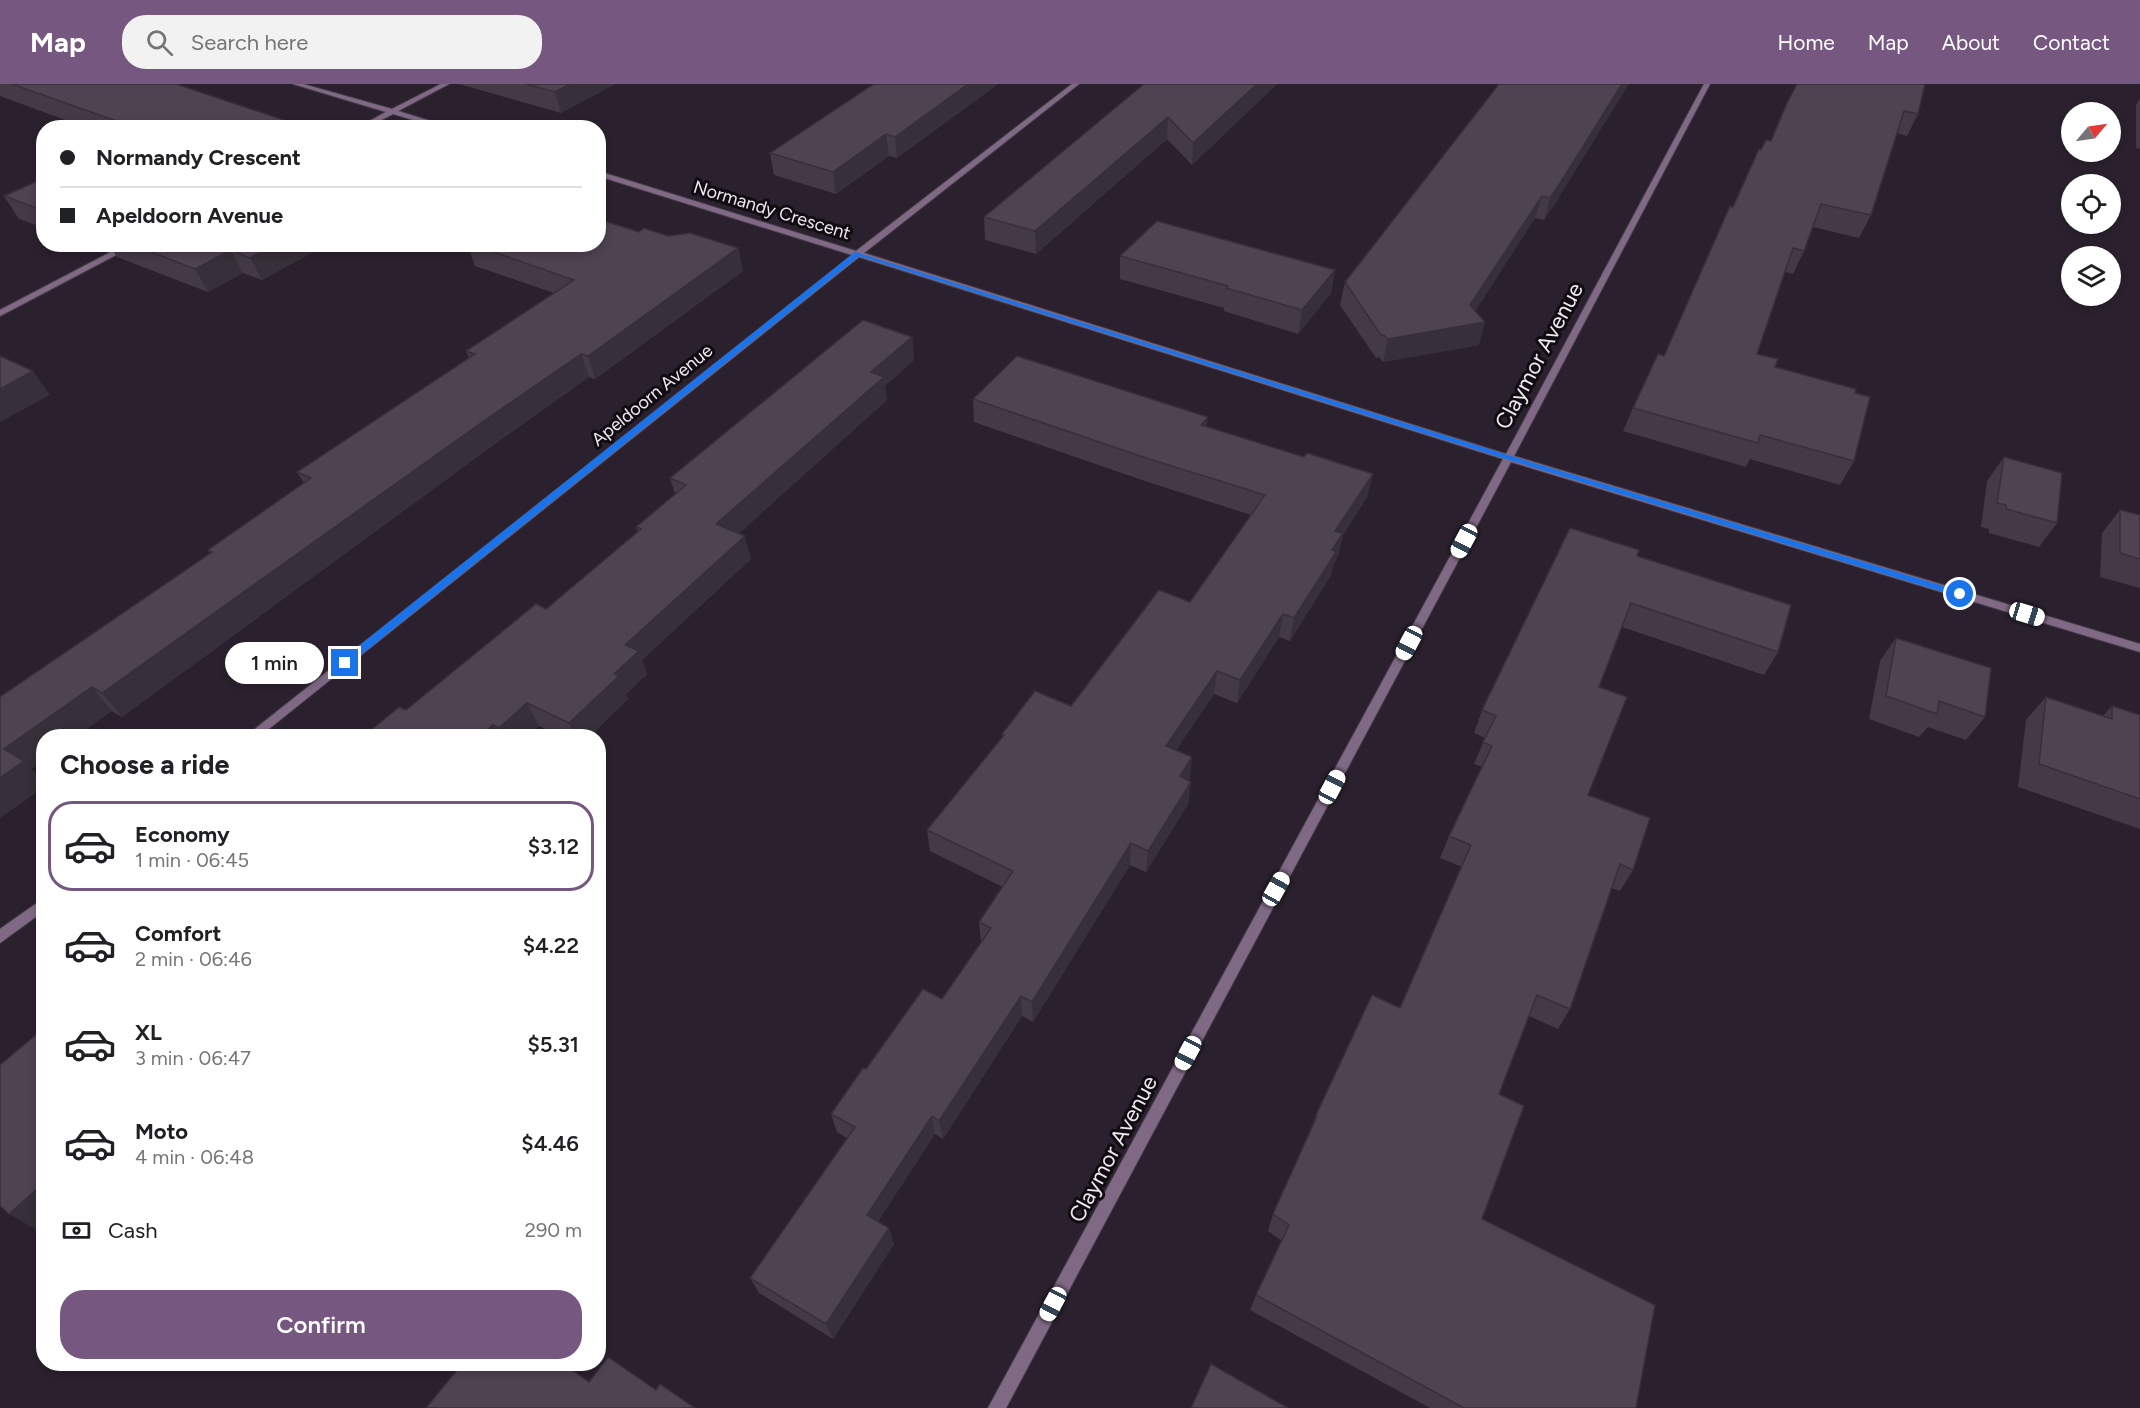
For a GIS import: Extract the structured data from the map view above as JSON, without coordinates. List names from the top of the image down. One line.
{"streets":{"street":["Normandy Crescent","Claymor Avenue","Apeldoorn Avenue"]},"crossings":[["Normandy Crescent","Claymor Avenue"],["Normandy Crescent","Apeldoorn Avenue"]],"north":"top right","page":{"header":"Map","search":"Search here","nav":["Home","Map","About","Contact"],"banner":["Normandy Crescent","Apeldoorn Avenue"],"bubble":"1 min","heading":"Choose a ride","list":[{"name":"Economy","note":"1 min · 06:45","value":"$3.12"},{"name":"Comfort","note":"2 min · 06:46","value":"$4.22"},{"name":"XL","note":"3 min · 06:47","value":"$5.31"},{"name":"Moto","note":"4 min · 06:48","value":"$4.46"}],"pay":["Cash","290 m"],"buttons":"Confirm"}}
